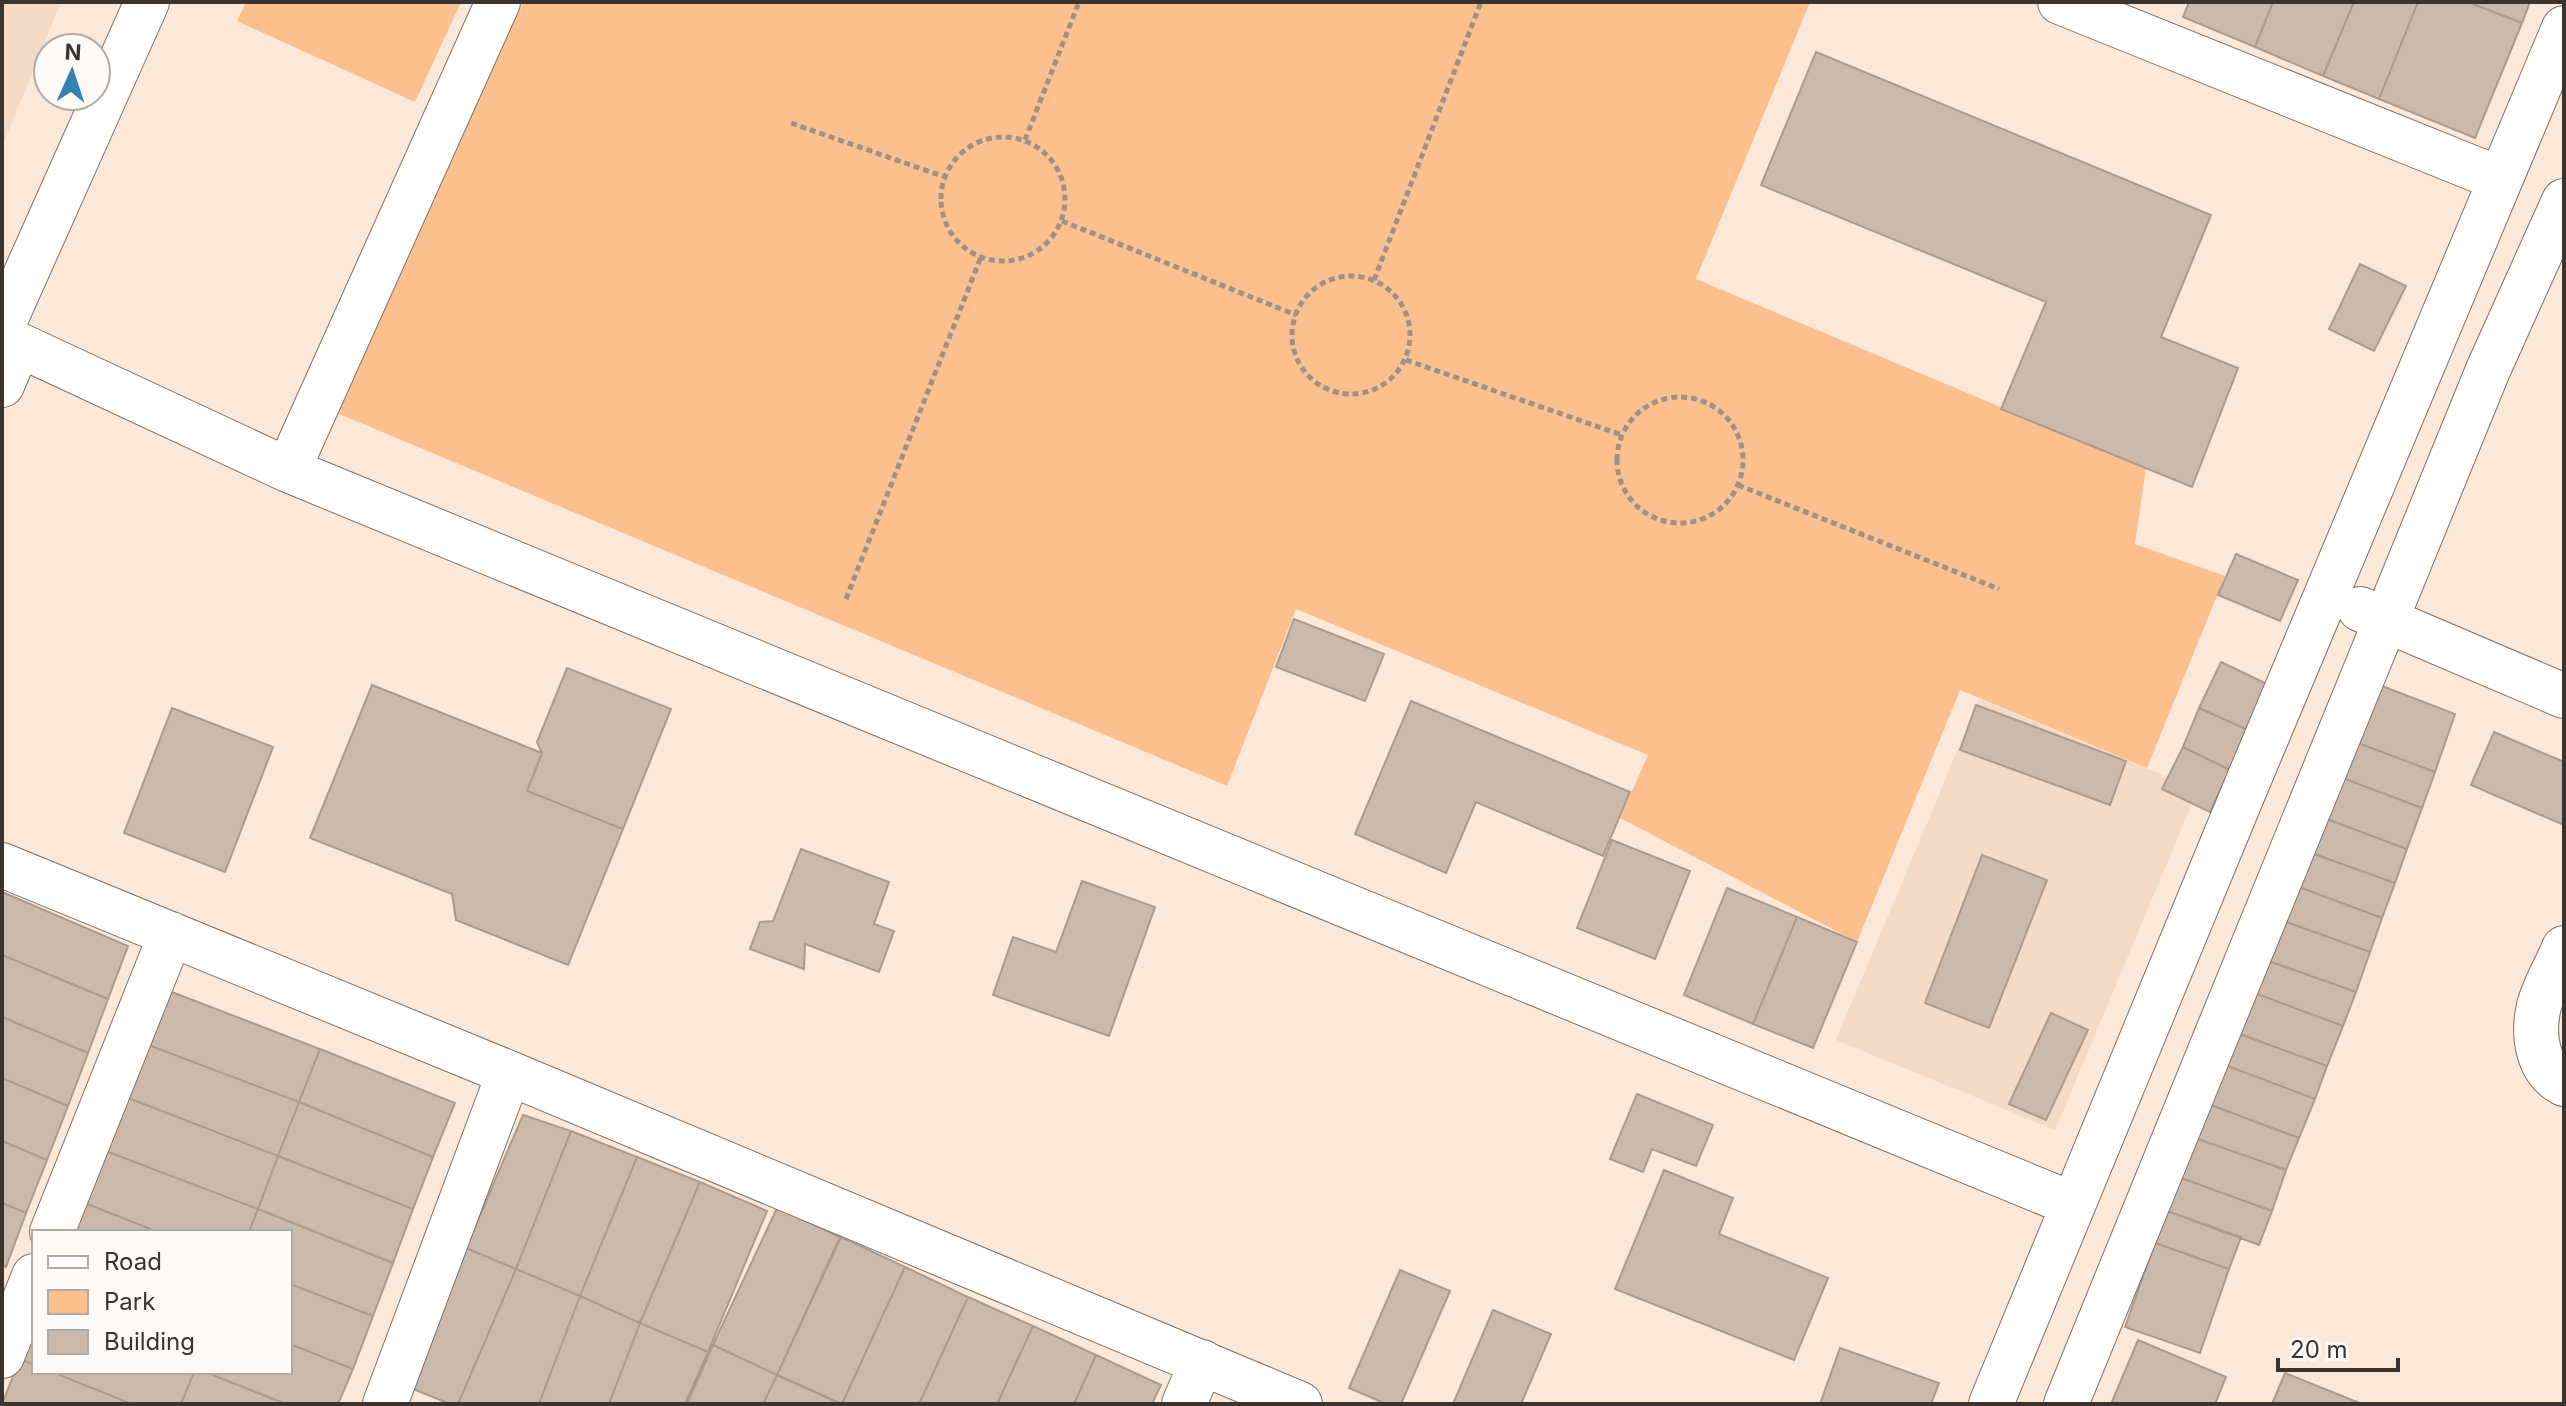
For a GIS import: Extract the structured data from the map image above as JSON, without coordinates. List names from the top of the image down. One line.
{"legend":["Road","Park","Building"],"scale_bar":"20 m","north":"top"}
